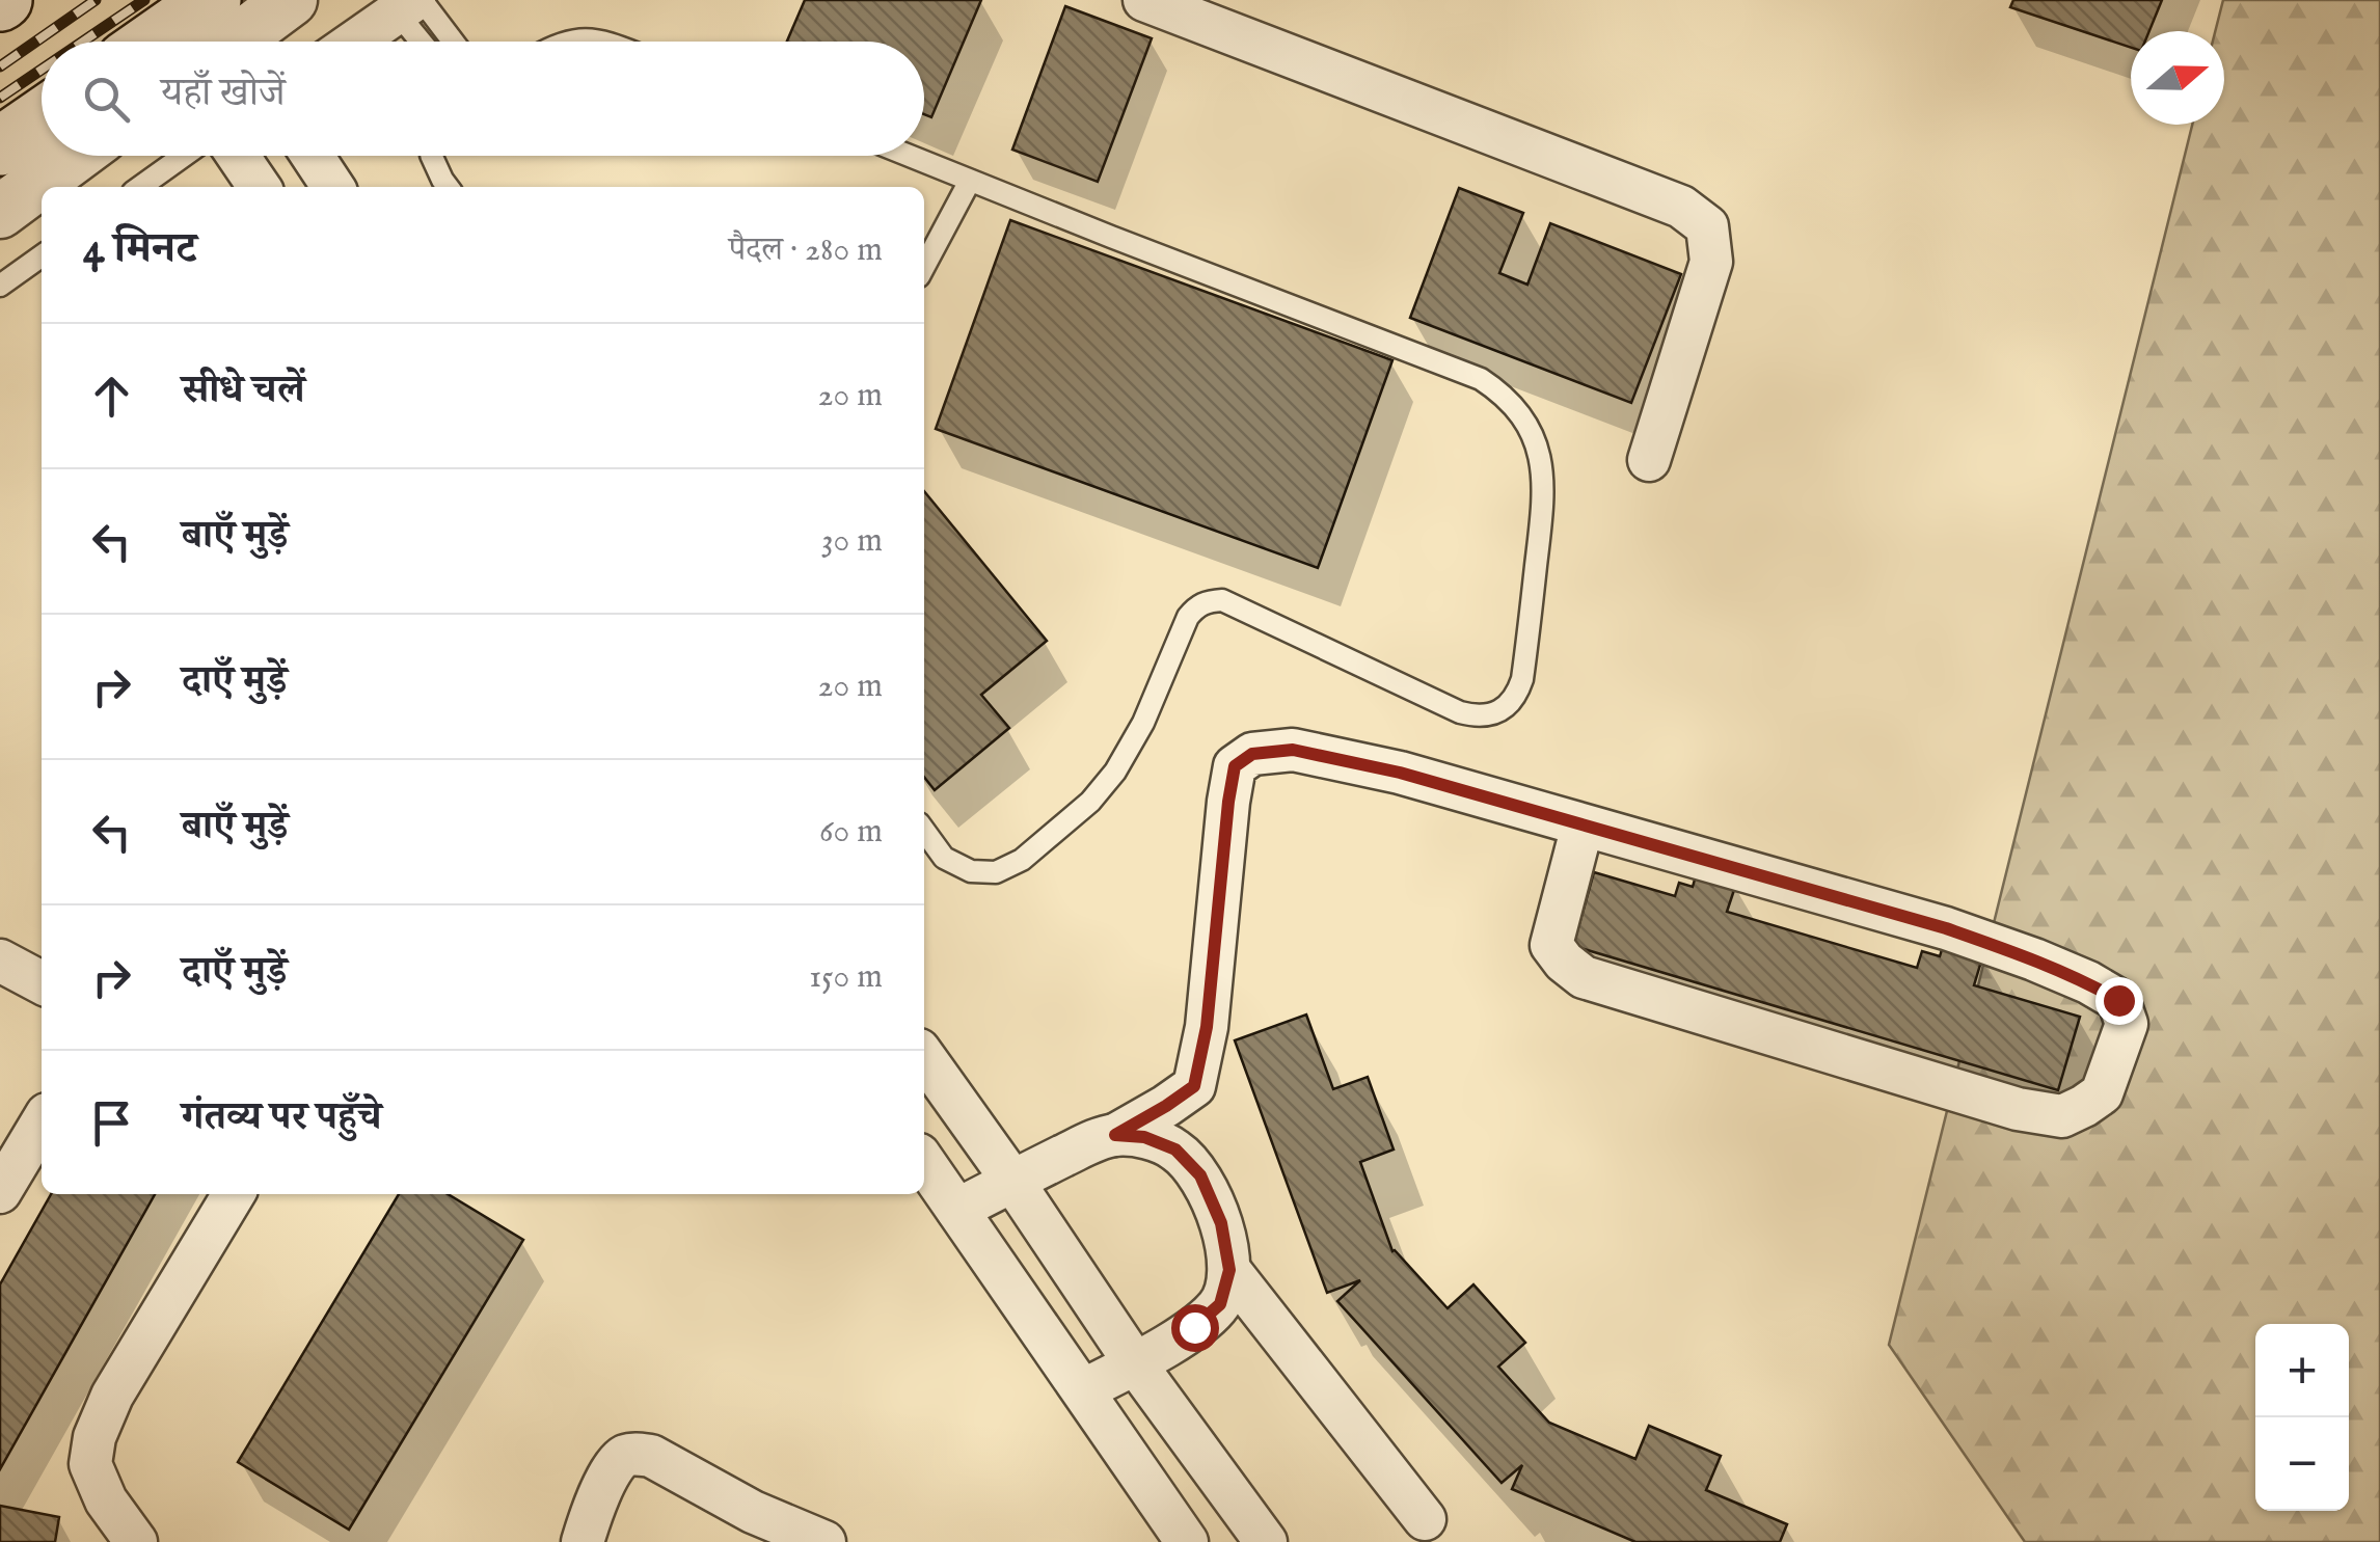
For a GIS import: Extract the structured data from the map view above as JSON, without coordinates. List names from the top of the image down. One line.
{"north":"right","page":{"search":"यहाँ खोजें","heading":["4 मिनट","पैदल · 280 m"],"list":[["सीधे चलें","20 m"],["बाएँ मुड़ें","30 m"],["दाएँ मुड़ें","20 m"],["बाएँ मुड़ें","60 m"],["दाएँ मुड़ें","150 m"],"गंतव्य पर पहुँचे"],"map_buttons":["+","−"]}}
